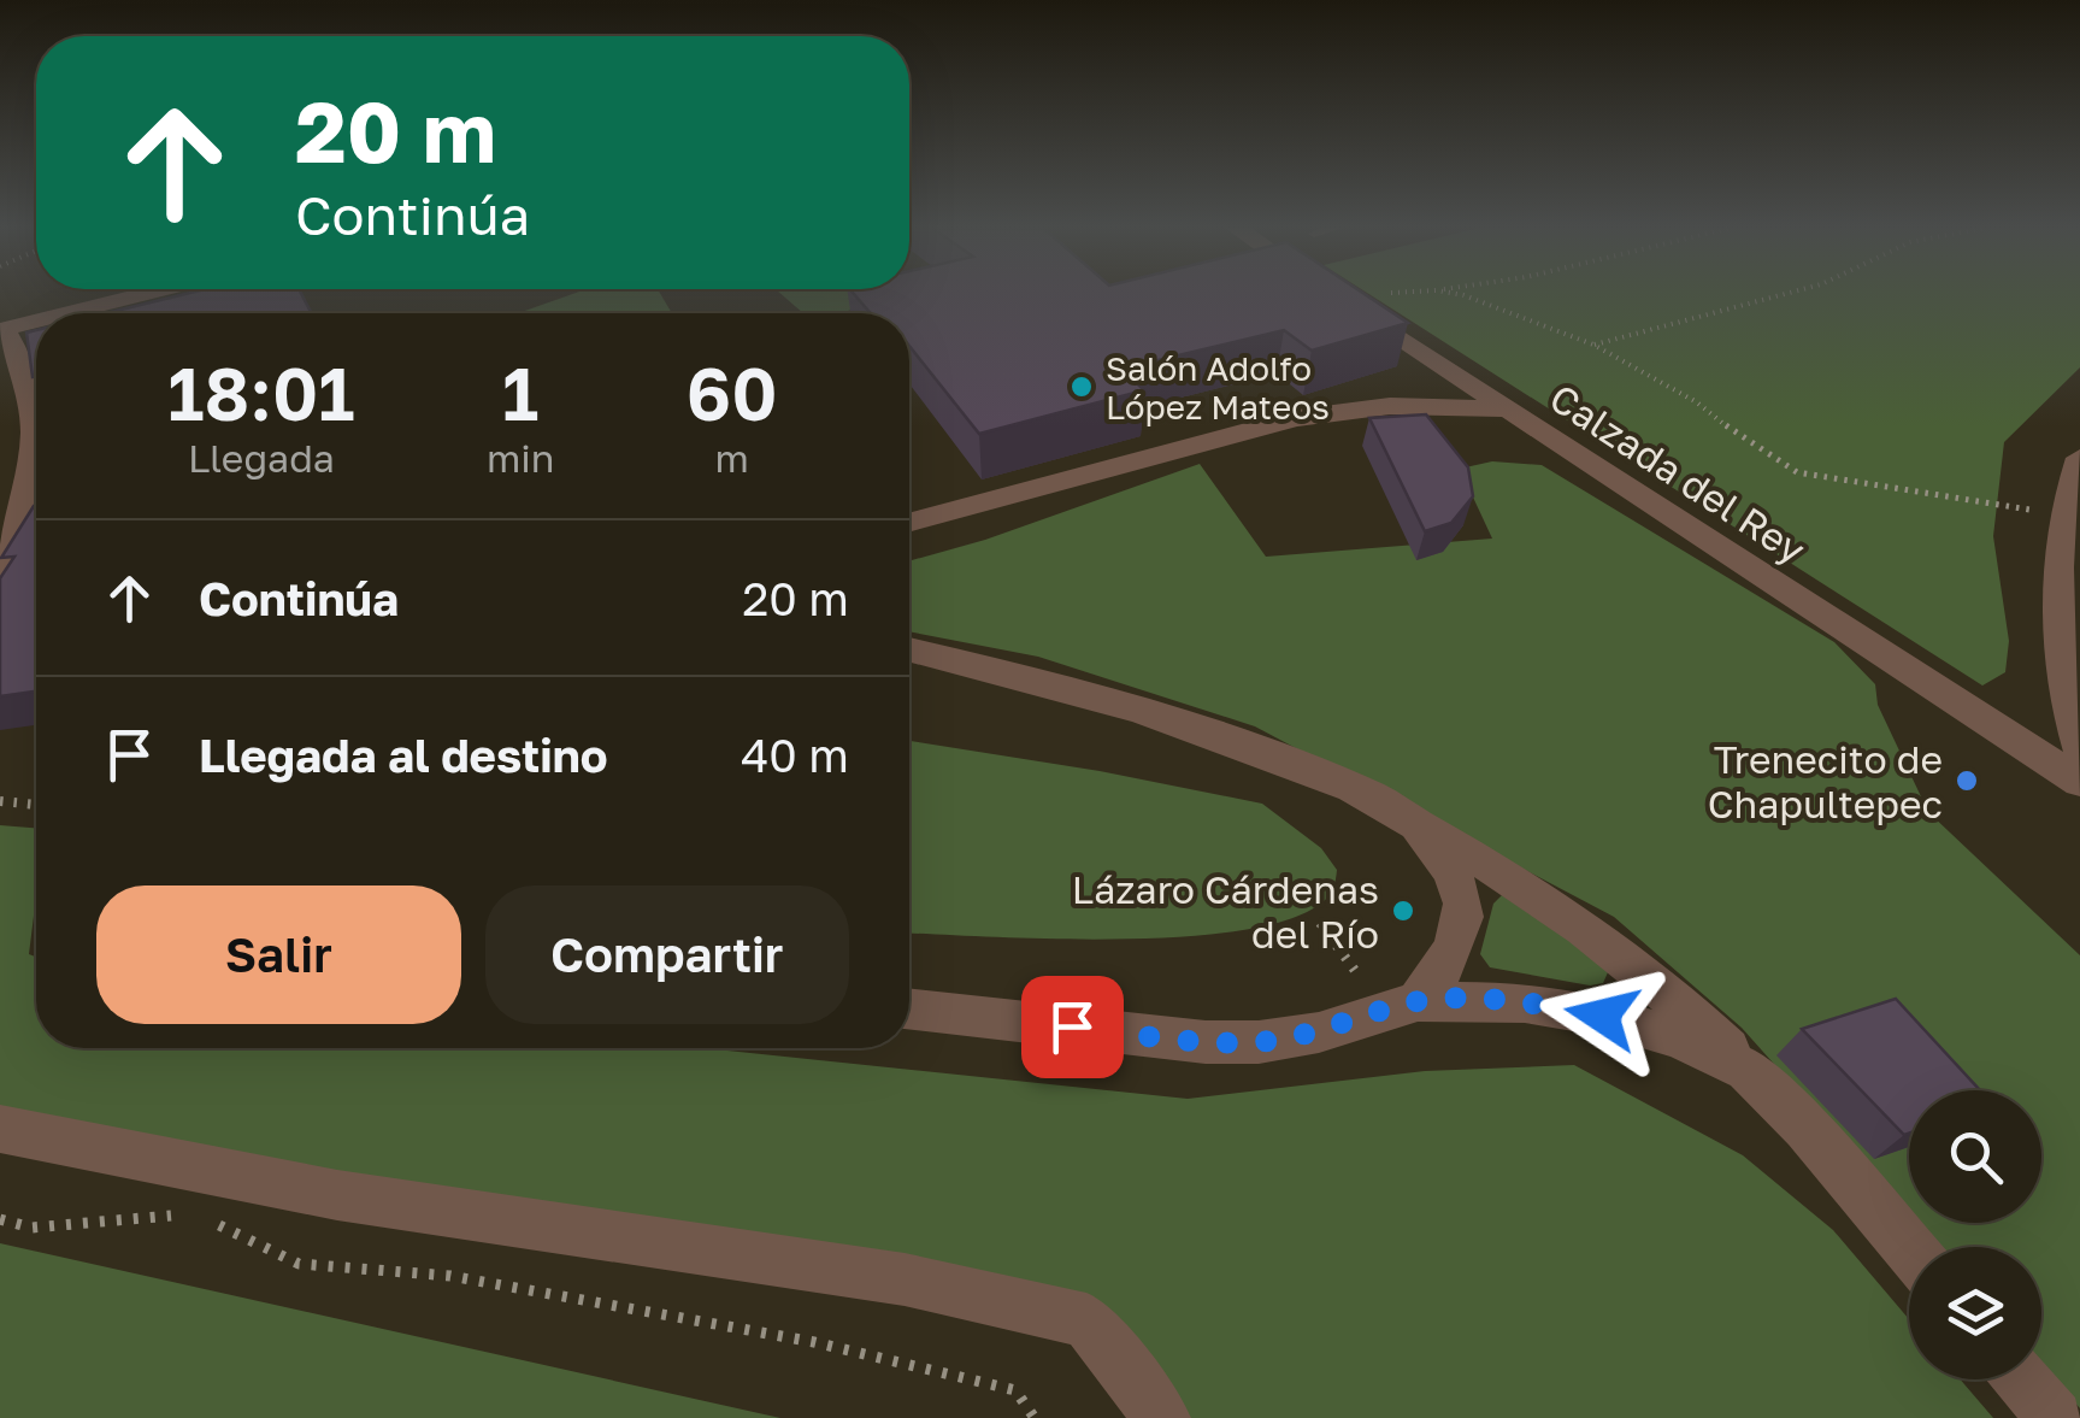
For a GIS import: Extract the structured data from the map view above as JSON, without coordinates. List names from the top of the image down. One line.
{"streets":{"street":["Calzada del Rey"]},"places":["Salón Adolfo López Mateos","Trenecito de Chapultepec","Lázaro Cárdenas del Río"],"page":{"turn":["20 m","Continúa"],"eta":["18:01","Llegada","1","min","60","m"],"list":[{"name":"Continúa","value":"20 m"},{"name":"Llegada al destino","value":"40 m"}],"buttons":["Salir","Compartir"]}}
